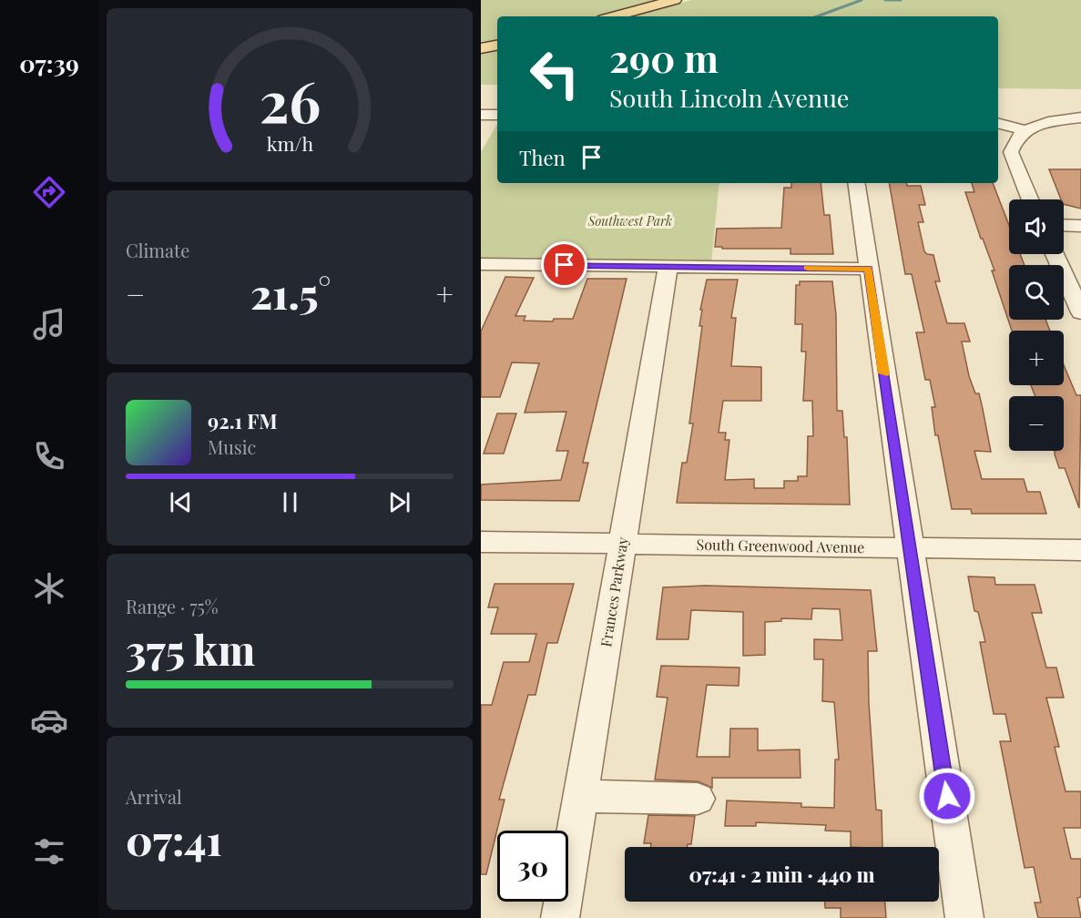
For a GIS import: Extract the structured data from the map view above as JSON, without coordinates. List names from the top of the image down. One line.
{"streets":{"street":["South Greenwood Avenue","Frances Parkway"]},"crossings":[["South Greenwood Avenue","Frances Parkway"]],"parks":["Southwest Park"],"page":{"tabs":"07:39","turn":["290 m","South Lincoln Avenue"],"then":"Then","tile":["Climate",["Range · 75%","375 km"],["Arrival","07:41"]],"map_buttons":["+","−"],"heat":["−","21.5°","+"],"song":["92.1 FM","Music"],"limit":"30","trip":"07:41 · 2 min · 440 m","gauge":["26","km/h"]}}
